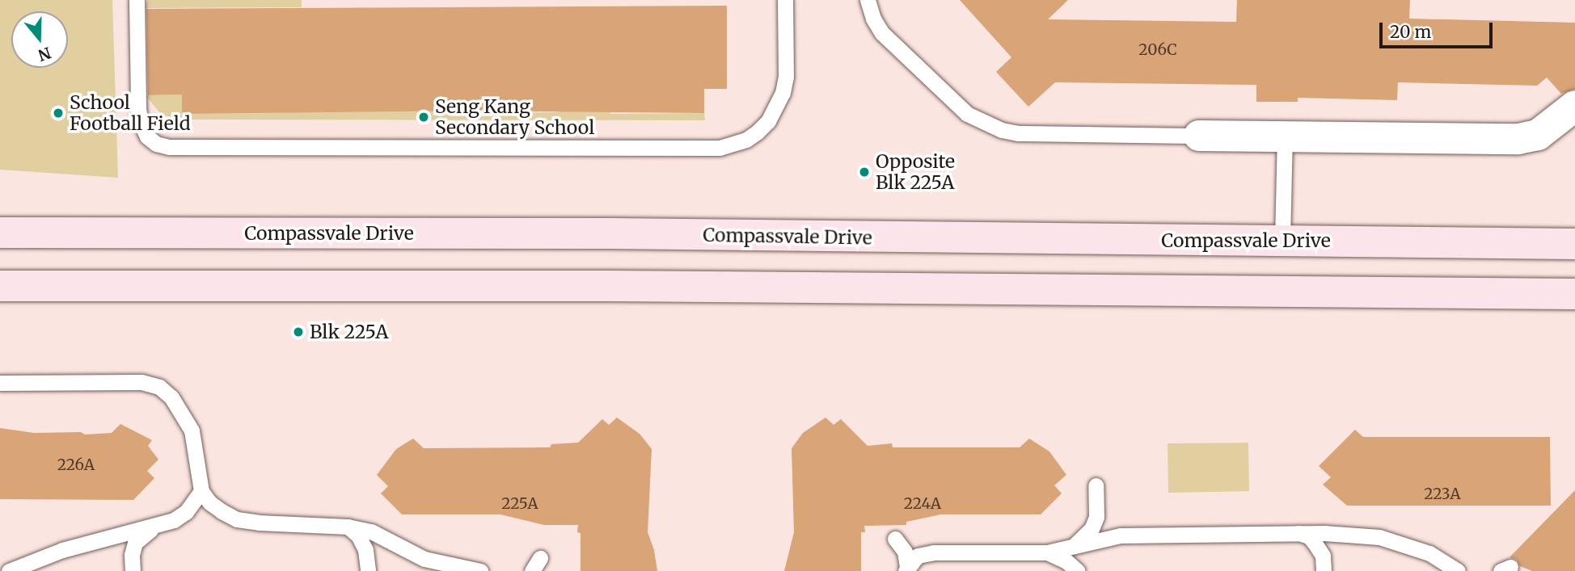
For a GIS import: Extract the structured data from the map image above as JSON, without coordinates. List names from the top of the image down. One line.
{"streets":{"street":["Compassvale Drive"]},"places":["School Football Field","Seng Kang Secondary School","Opposite Blk 225A","Blk 225A"],"house_numbers":["206C","226A","223A","225A","224A"],"scale_bar":"20 m","north":"bottom"}
